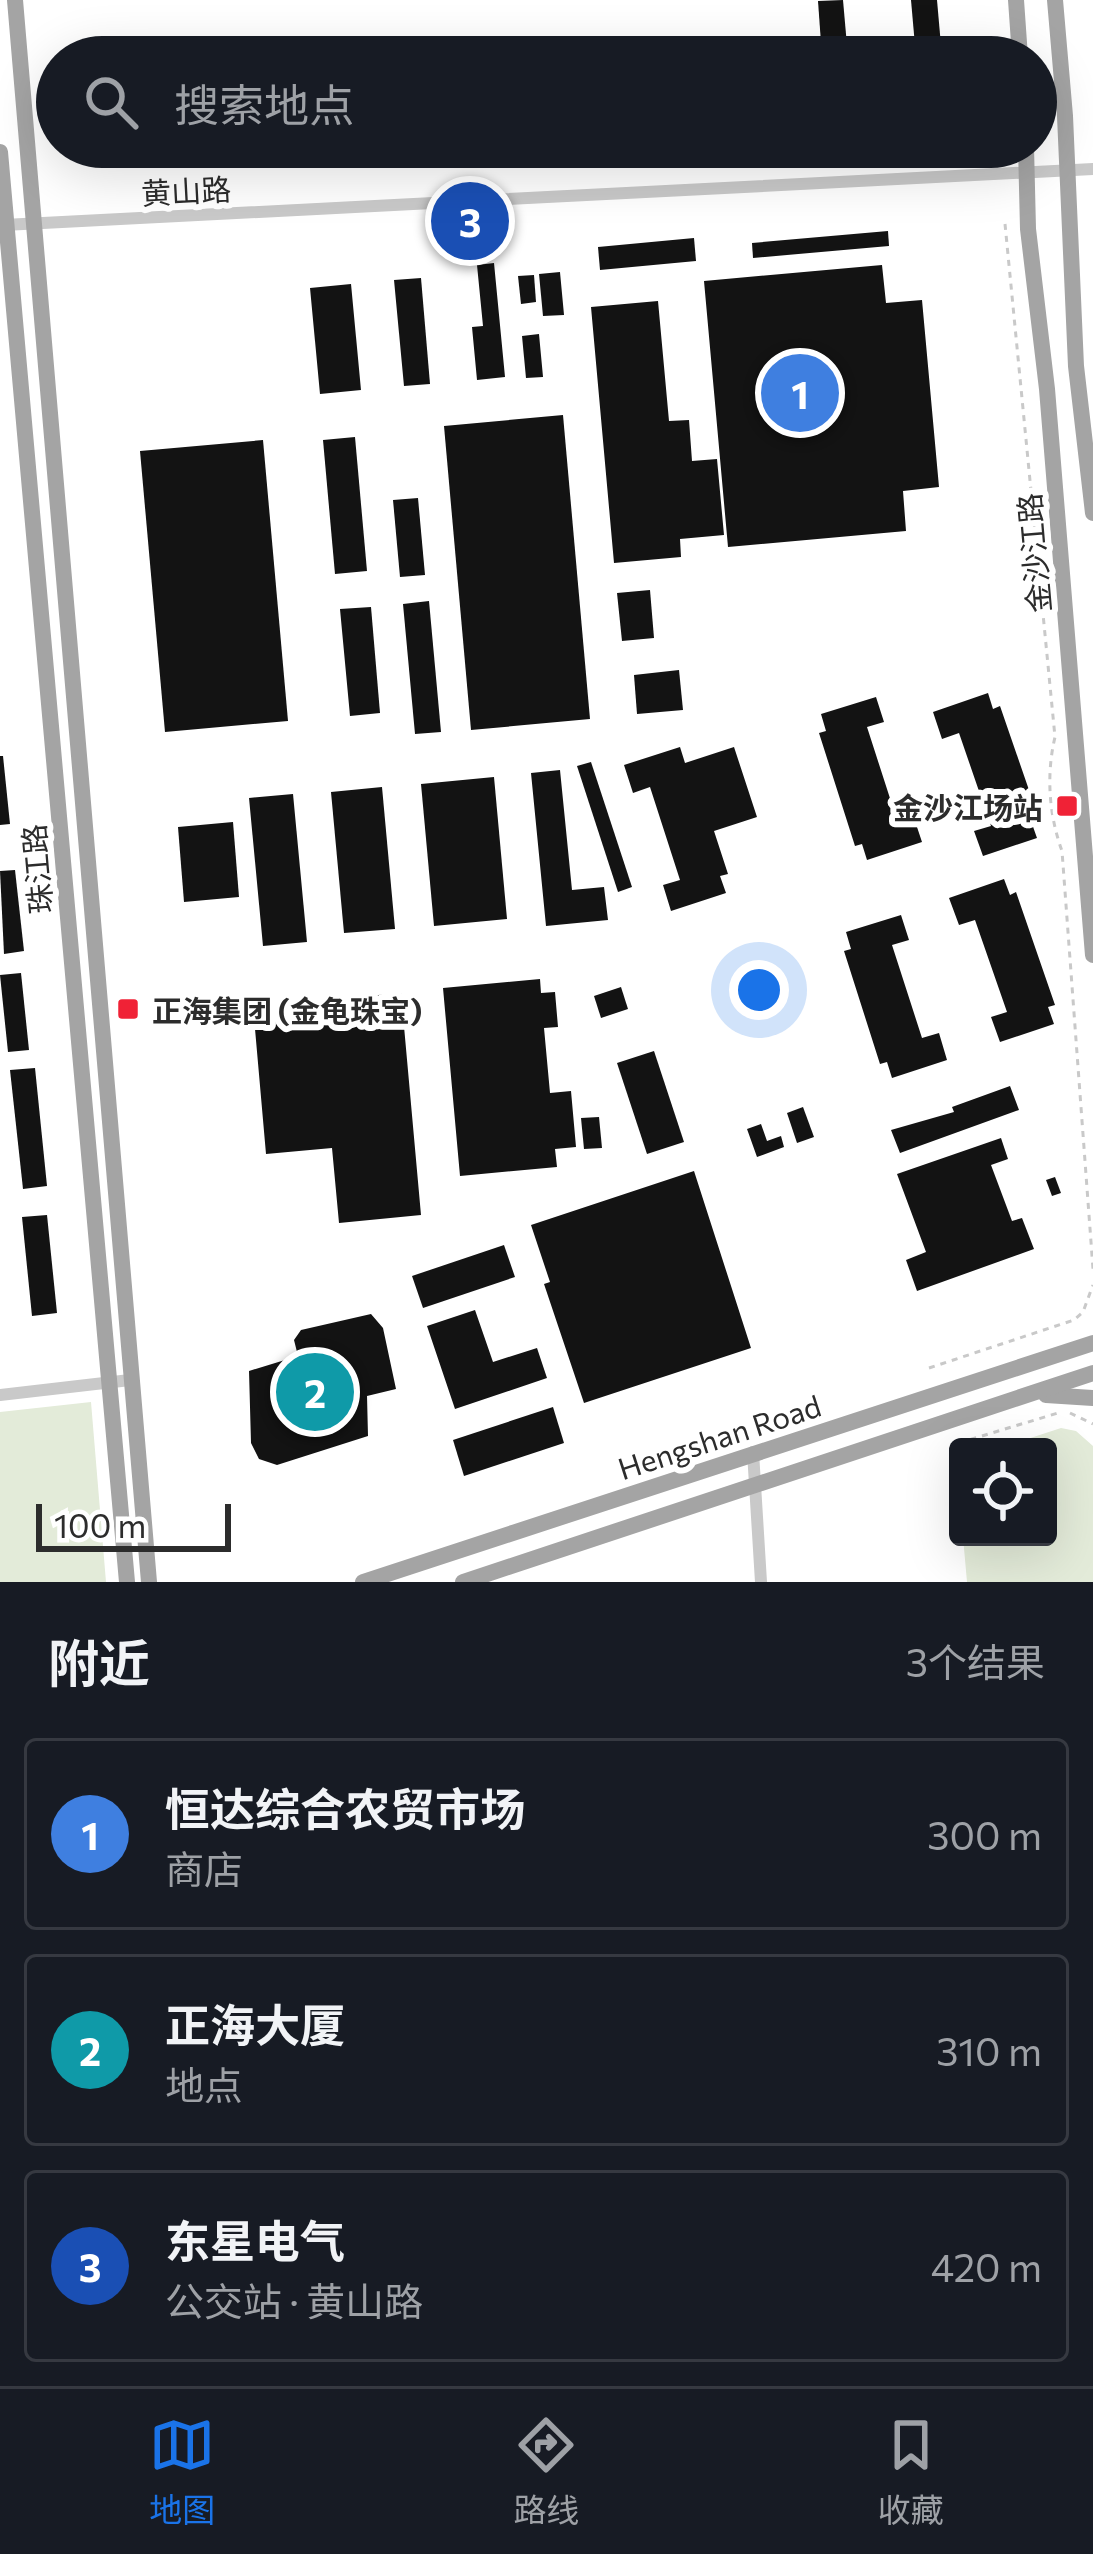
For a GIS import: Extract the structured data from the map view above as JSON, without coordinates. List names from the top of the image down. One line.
{"streets":{"main road":["金沙江路","珠江路","Hengshan Road"],"street":["黄山路"]},"crossings":[["黄山路","金沙江路"],["黄山路","珠江路"]],"places":{"transit":["金沙江场站","正海集团 (金龟珠宝)"]},"scale_bar":"100 m","page":{"search":"搜索地点","pins":["3","1","2"],"scale":"100 m","heading":["附近","3个结果"],"list":[{"mark":"1","name":"恒达综合农贸市场","note":"商店","value":"300 m"},{"mark":"2","name":"正海大厦","note":"地点","value":"310 m"},{"mark":"3","name":"东星电气","note":"公交站 · 黄山路","value":"420 m"}],"nav":["地图","路线","收藏"]}}
